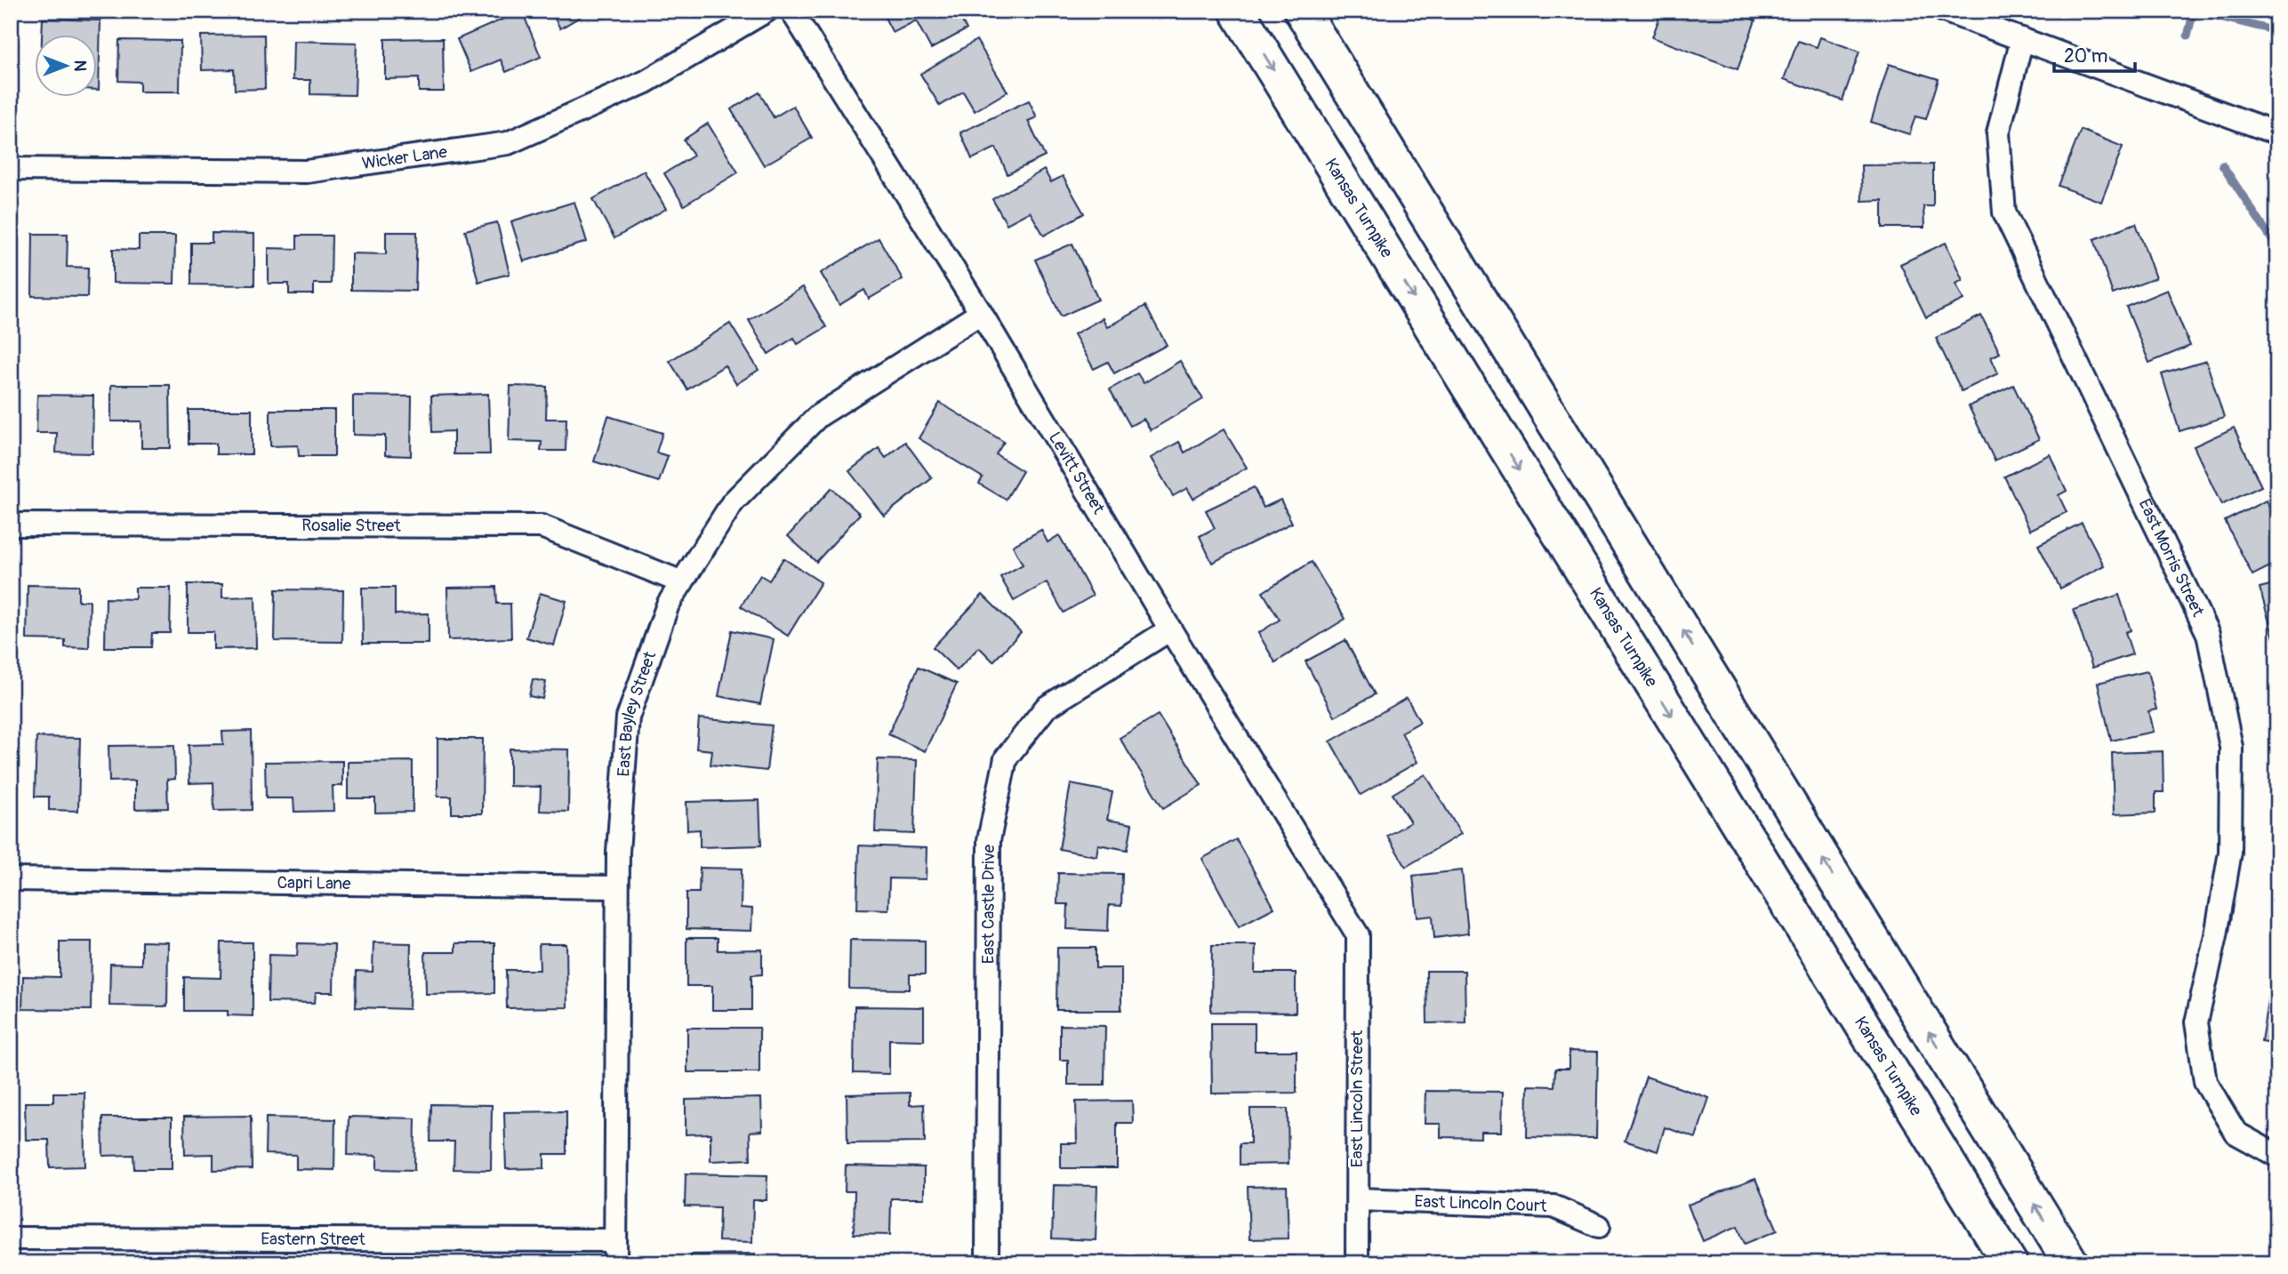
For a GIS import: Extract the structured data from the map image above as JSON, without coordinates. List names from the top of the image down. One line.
{"streets":{"highway":["Kansas Turnpike"],"street":["Wicker Lane","Levitt Street","Rosalie Street","East Morris Street","East Bayley Street","Capri Lane","East Castle Drive","East Lincoln Street","East Lincoln Court","Eastern Street"]},"crossings":[["Levitt Street","East Bayley Street"],["Levitt Street","East Castle Drive"],["Levitt Street","East Lincoln Street"],["Rosalie Street","East Bayley Street"],["East Bayley Street","Capri Lane"],["East Bayley Street","Eastern Street"],["East Lincoln Street","East Lincoln Court"]],"scale_bar":"20 m","north":"right"}
